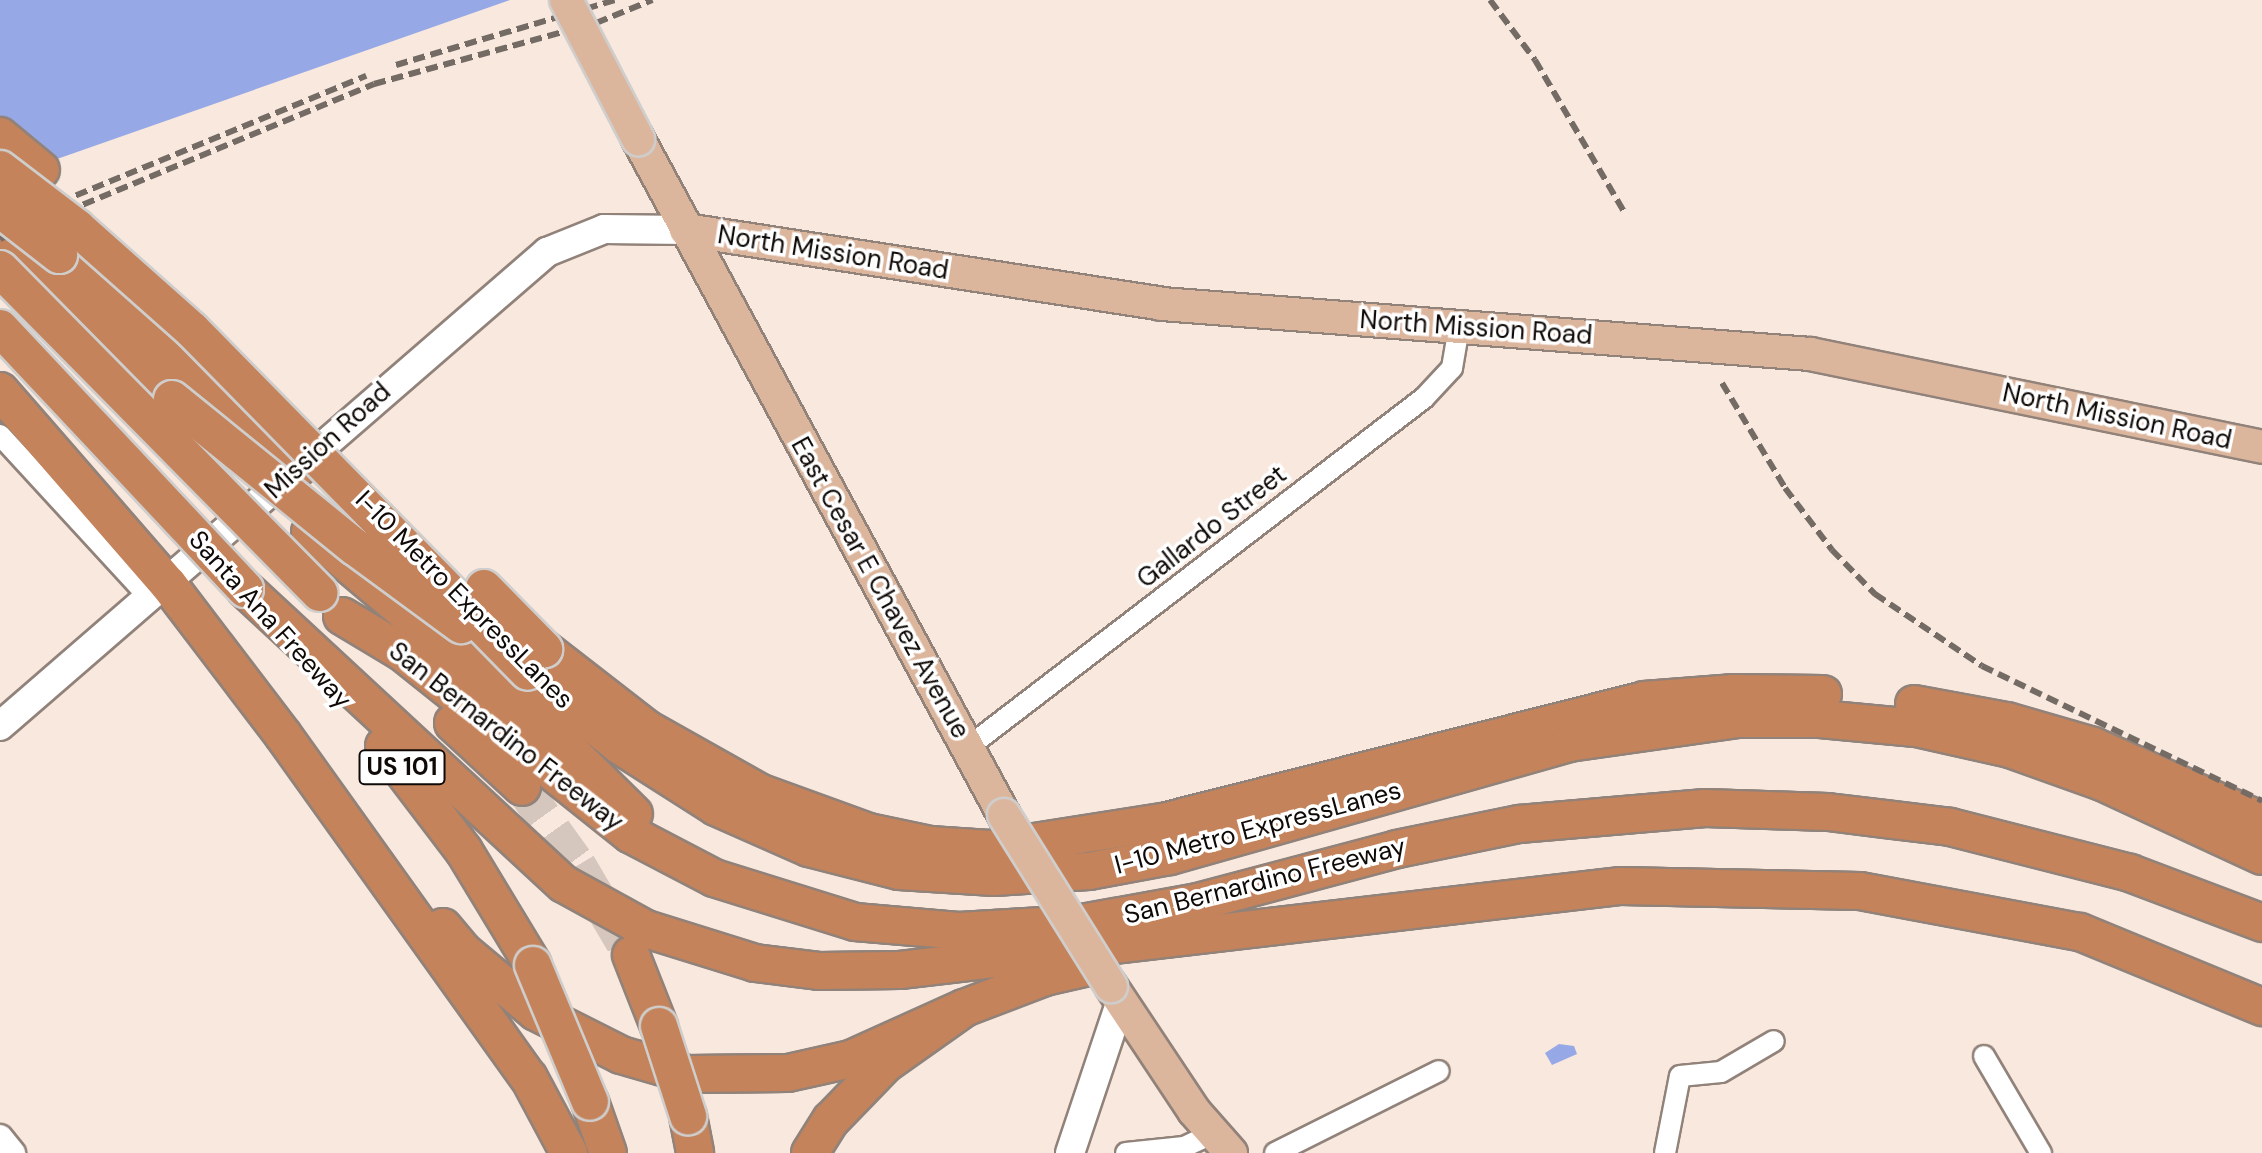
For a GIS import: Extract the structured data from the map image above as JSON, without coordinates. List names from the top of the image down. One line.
{"streets":{"highway":["I-10 Metro ExpressLanes","Santa Ana Freeway","San Bernardino Freeway","US 101"],"main road":["North Mission Road","Mission Road","East Cesar E Chavez Avenue"],"street":["Gallardo Street"]},"crossings":[["North Mission Road","Mission Road"],["North Mission Road","Gallardo Street"],["North Mission Road","East Cesar E Chavez Avenue"],["Mission Road","East Cesar E Chavez Avenue"],["Gallardo Street","East Cesar E Chavez Avenue"],["Santa Ana Freeway","San Bernardino Freeway"]]}
